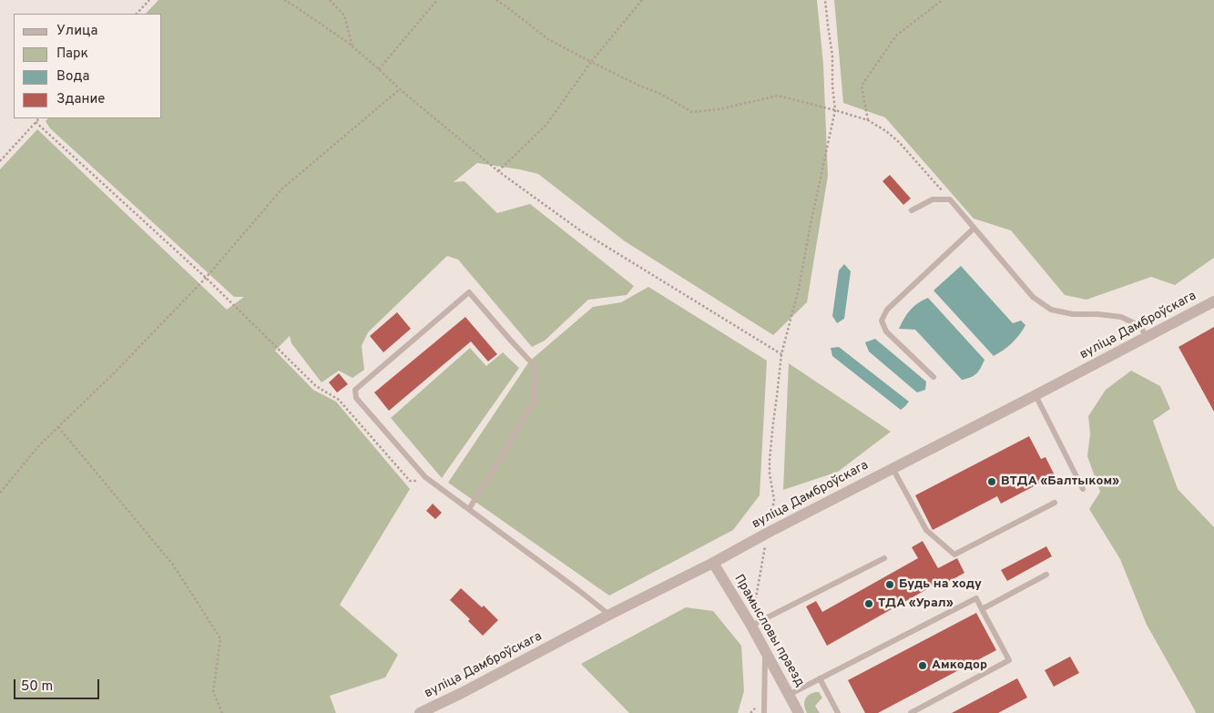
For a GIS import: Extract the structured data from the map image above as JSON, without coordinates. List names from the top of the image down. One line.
{"streets":{"street":["вуліца Дамброўскага","Прамысловы праезд"]},"crossings":[["вуліца Дамброўскага","Прамысловы праезд"]],"places":["ВТДА «Балтыком»","Будь на ходу","ТДА «Урал»","Амкодор"],"legend":["Улица","Парк","Вода","Здание"],"scale_bar":"50 m"}
